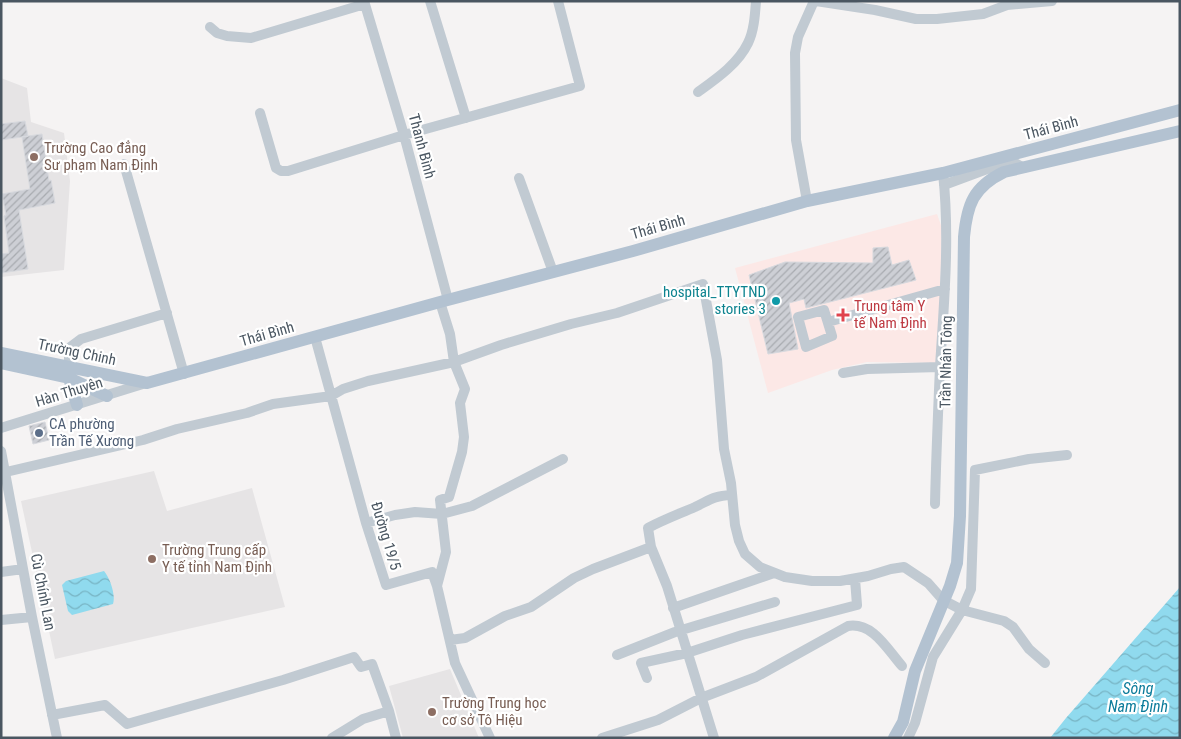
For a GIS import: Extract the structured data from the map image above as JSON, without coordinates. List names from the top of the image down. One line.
{"streets":{"main road":["Thái Bình","Trường Chinh","Trần Nhân Tông"],"street":["Thanh Bình","Hàn Thuyên","Đường 19/5","Cù Chính Lan"]},"crossings":[["Thái Bình","Thanh Bình"],["Thái Bình","Trường Chinh"],["Thái Bình","Hàn Thuyên"],["Thái Bình","Đường 19/5"],["Trường Chinh","Hàn Thuyên"]],"water":["Sông Nam Định"],"places":{"other":["Trường Cao đẳng Sư phạm Nam Định","hospital_TTYTND stories 3","CA phường Trần Tế Xương","Trường Trung cấp Y tế tỉnh Nam Định","Trường Trung học cơ sở Tô Hiệu"],"health":["Trung tâm Y tế Nam Định"]}}
